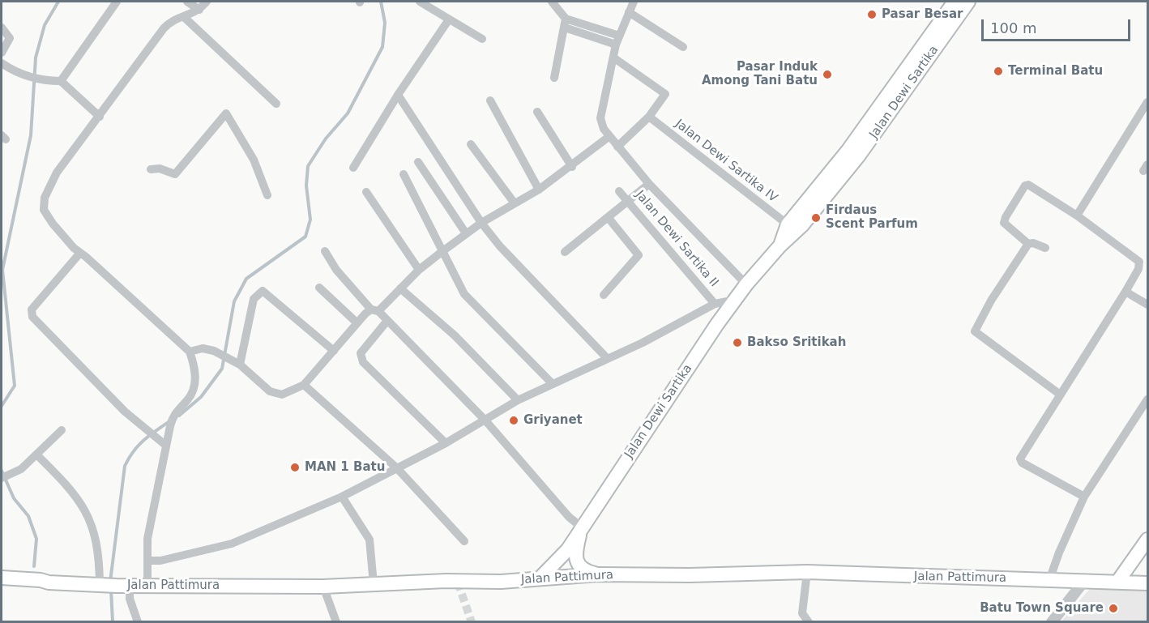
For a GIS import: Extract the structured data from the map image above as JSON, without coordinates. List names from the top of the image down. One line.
{"streets":{"main road":["Jalan Dewi Sartika","Jalan Pattimura"],"street":["Jalan Dewi Sartika IV","Jalan Dewi Sartika II"]},"crossings":[["Jalan Dewi Sartika","Jalan Dewi Sartika IV"],["Jalan Dewi Sartika","Jalan Pattimura"]],"places":["Pasar Besar","Terminal Batu","Pasar Induk Among Tani Batu","Firdaus Scent Parfum","Bakso Sritikah","Griyanet","MAN 1 Batu","Batu Town Square"],"scale_bar":"100 m"}
